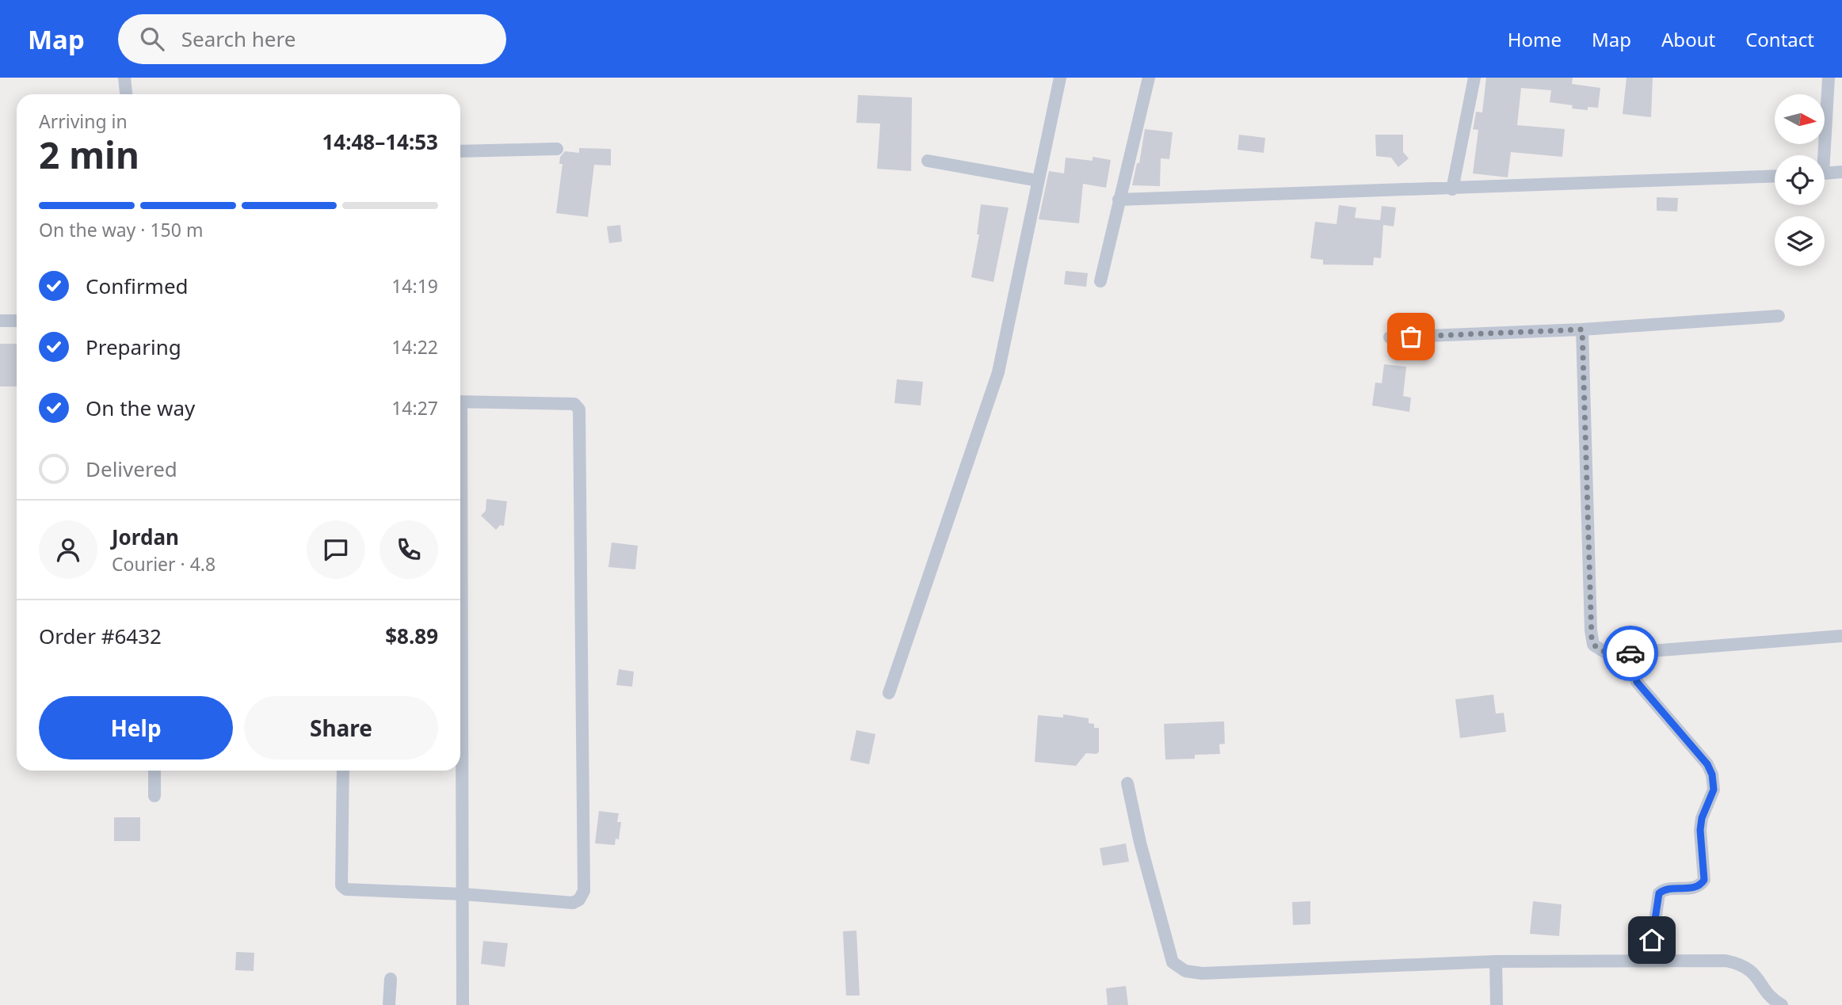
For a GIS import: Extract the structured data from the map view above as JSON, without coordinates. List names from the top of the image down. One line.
{"north":"right","page":{"header":"Map","search":"Search here","nav":["Home","Map","About","Contact"],"heading":["2 min","Arriving in","14:48–14:53"],"panel":["Jordan","Courier · 4.8","Order #6432","$8.89"],"bar":"On the way · 150 m","list":[["Confirmed","14:19"],["Preparing","14:22"],["On the way","14:27"],"Delivered"],"buttons":["Help","Share"]}}
